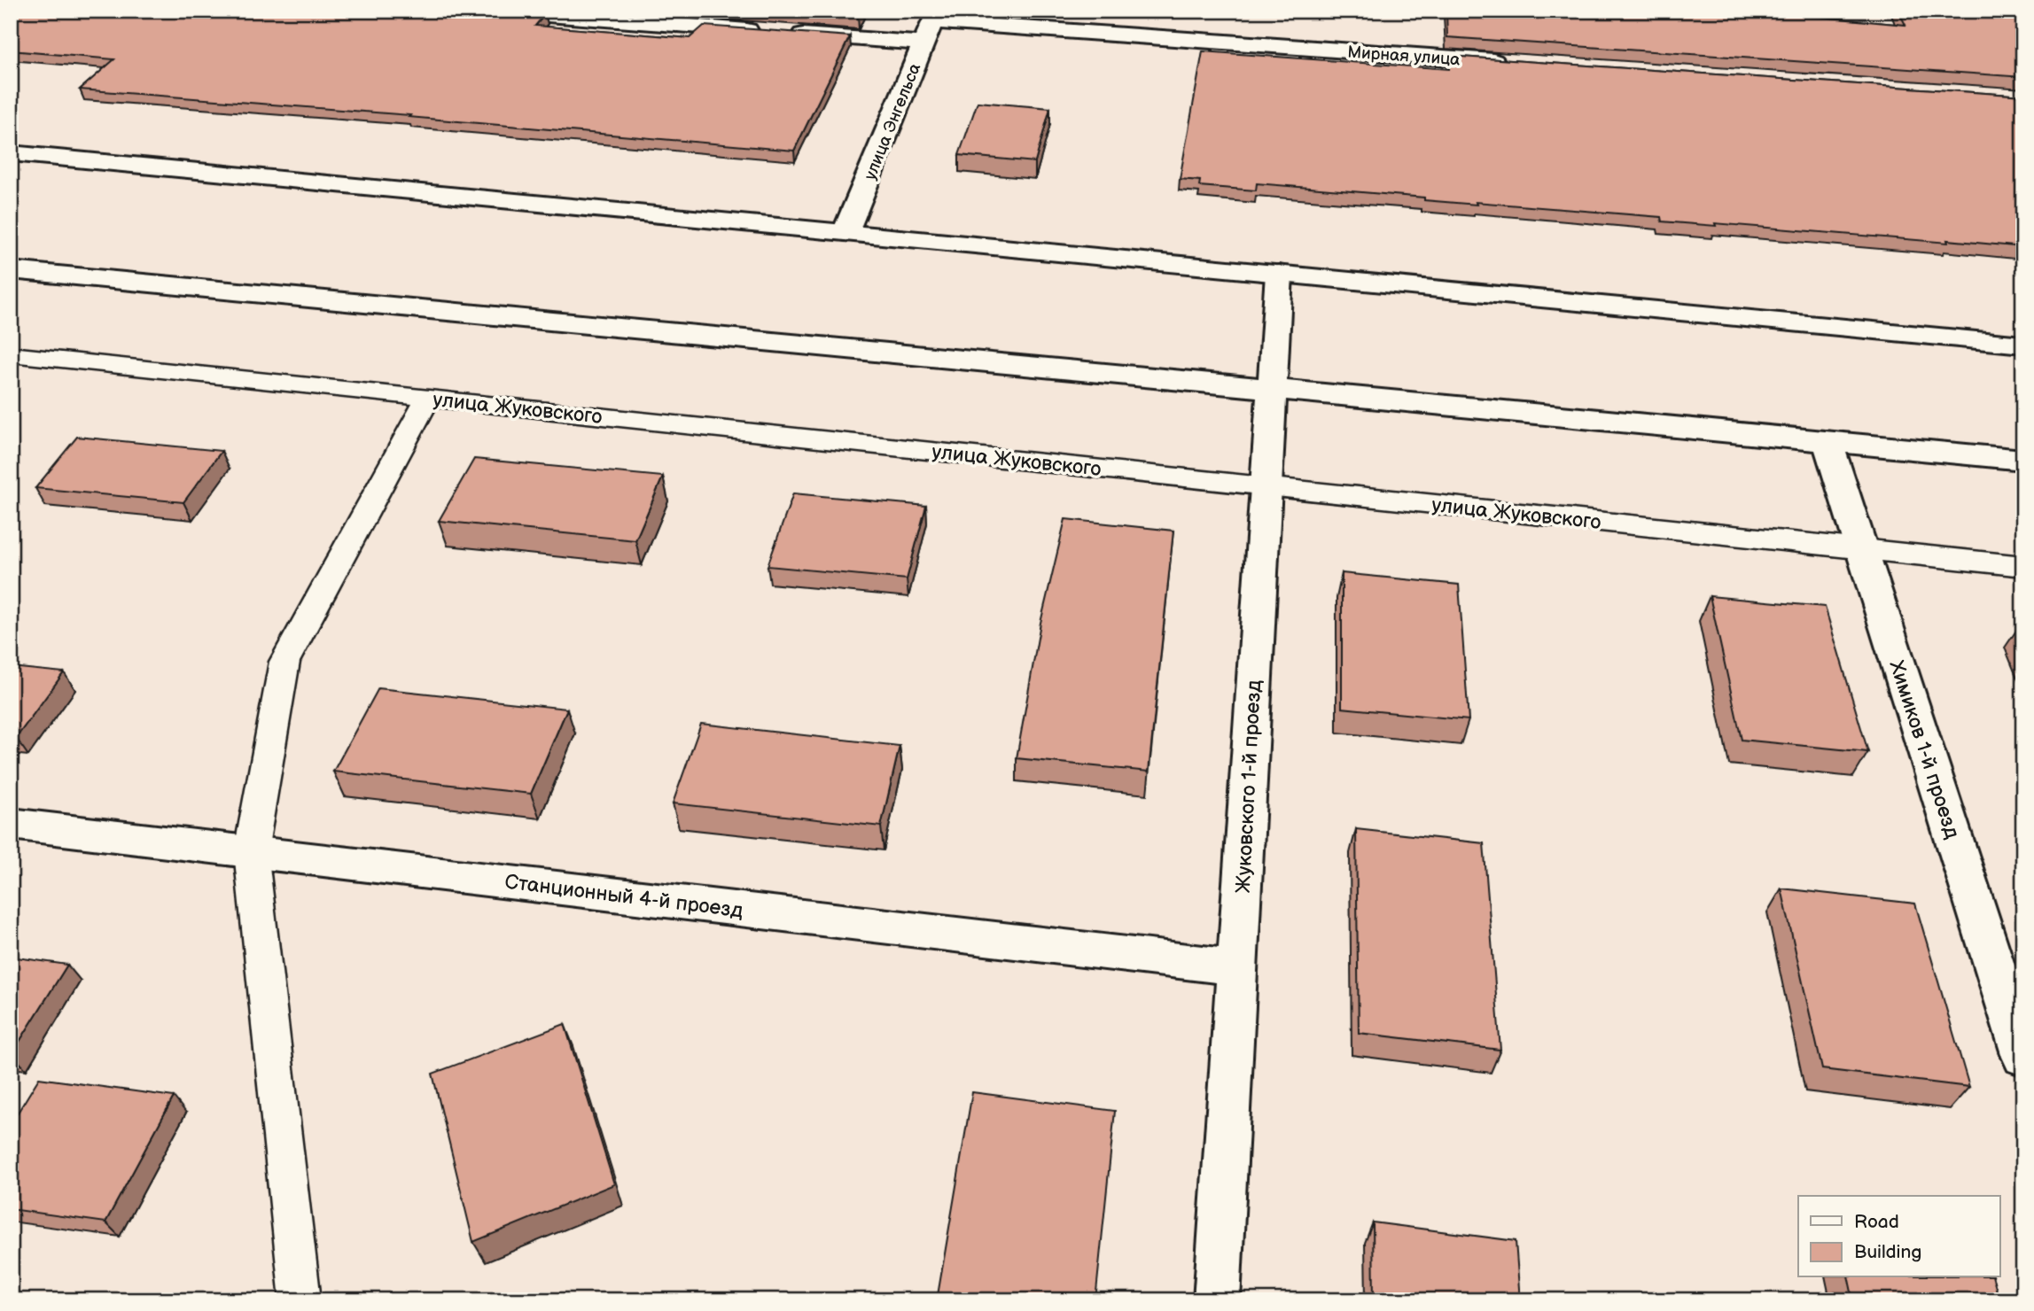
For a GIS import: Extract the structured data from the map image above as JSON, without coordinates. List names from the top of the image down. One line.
{"streets":{"street":["Мирная улица","улица Энгельса","Химиков 1-й проезд","Жуковского 1-й проезд","Станционный 4-й проезд"],"lane":["улица Жуковского"]},"crossings":[["Мирная улица","улица Энгельса"],["улица Жуковского","Химиков 1-й проезд"],["улица Жуковского","Жуковского 1-й проезд"],["Жуковского 1-й проезд","Станционный 4-й проезд"]],"legend":["Road","Building"]}
